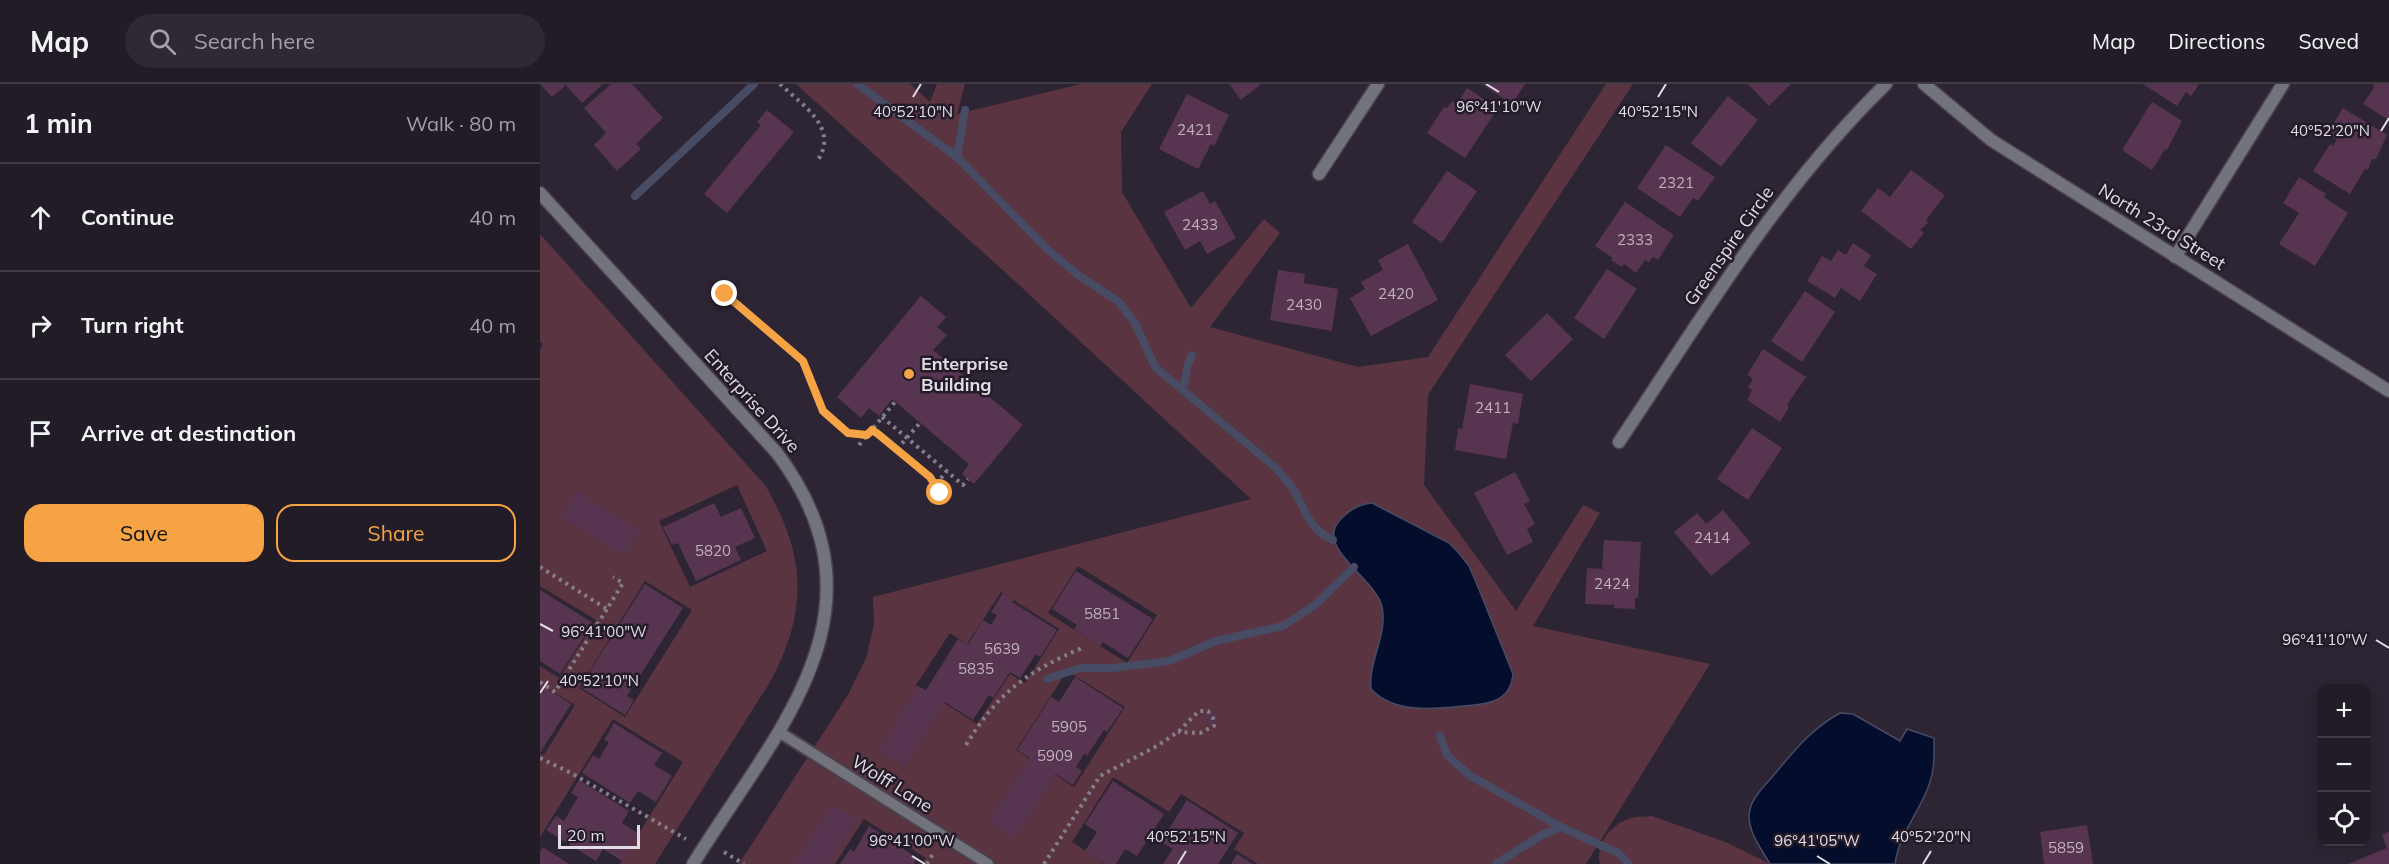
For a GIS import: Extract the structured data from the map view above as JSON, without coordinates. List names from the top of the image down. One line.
{"streets":{"street":["North 23rd Street","Greenspire Circle","Enterprise Drive"],"lane":["Wolff Lane"]},"crossings":[["Enterprise Drive","Wolff Lane"]],"places":["Enterprise Building"],"house_numbers":["2421","2321","2433","2333","2420","2430","2411","2414","5820","2424","5851","5639","5835","5905","5909","5859"],"scale_bar":"20 m","page":{"header":"Map","search":"Search here","nav":["Map","Directions","Saved"],"heading":["1 min","Walk · 80 m"],"list":[["Continue","40 m"],["Turn right","40 m"],"Arrive at destination"],"buttons":["Save","Share"],"map_buttons":["+","−"],"scale":"20 m"},"coordinates":["96°41'10\"W","40°52'10\"N","40°52'15\"N","40°52'20\"N","96°41'00\"W","96°41'05\"W"]}
